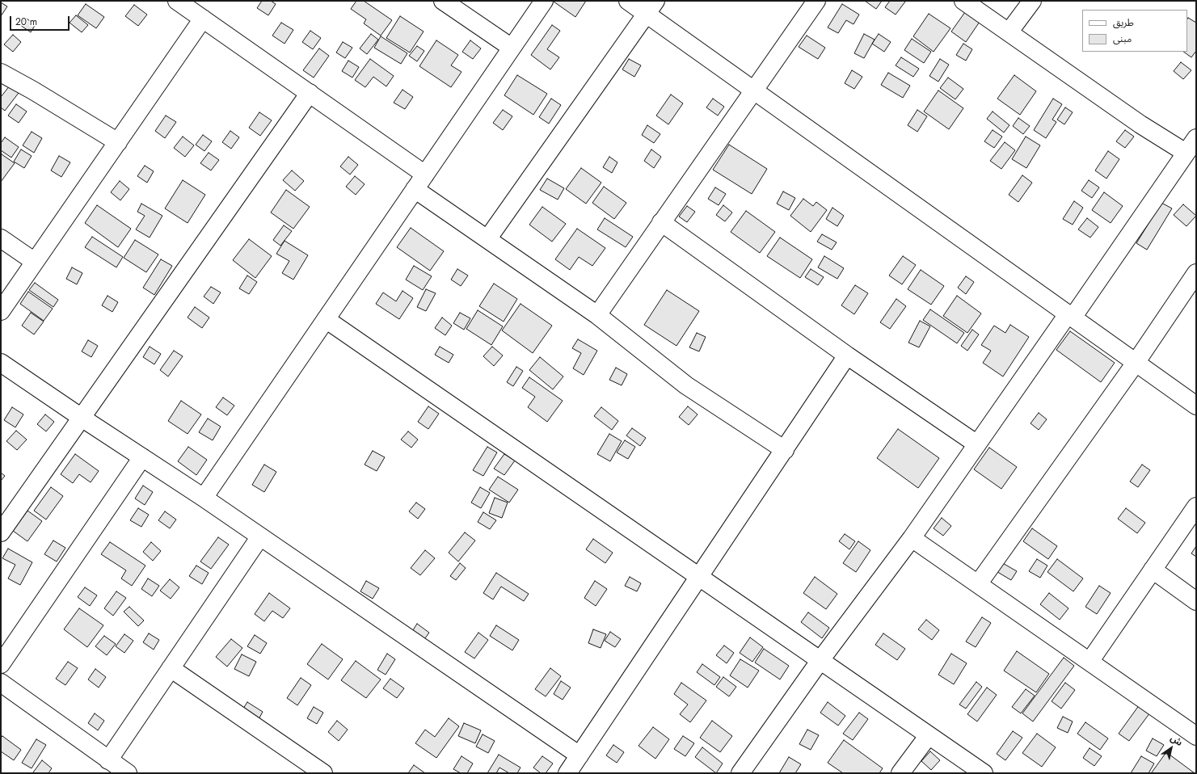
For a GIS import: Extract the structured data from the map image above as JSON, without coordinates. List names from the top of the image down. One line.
{"legend":["طريق","مبنى"],"scale_bar":"20 m","north":"top right"}
